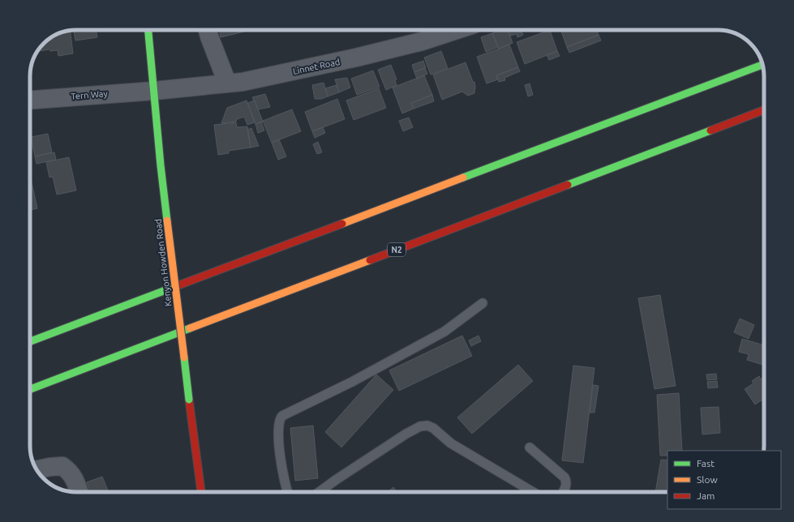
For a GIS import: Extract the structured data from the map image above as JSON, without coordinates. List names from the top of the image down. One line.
{"streets":{"main road":["N2","Kenyon Howden Road"],"street":["Linnet Road","Tern Way"]},"crossings":[["Linnet Road","Tern Way"],["Linnet Road","Kenyon Howden Road"],["Tern Way","Kenyon Howden Road"]],"legend":["Fast","Slow","Jam"]}
